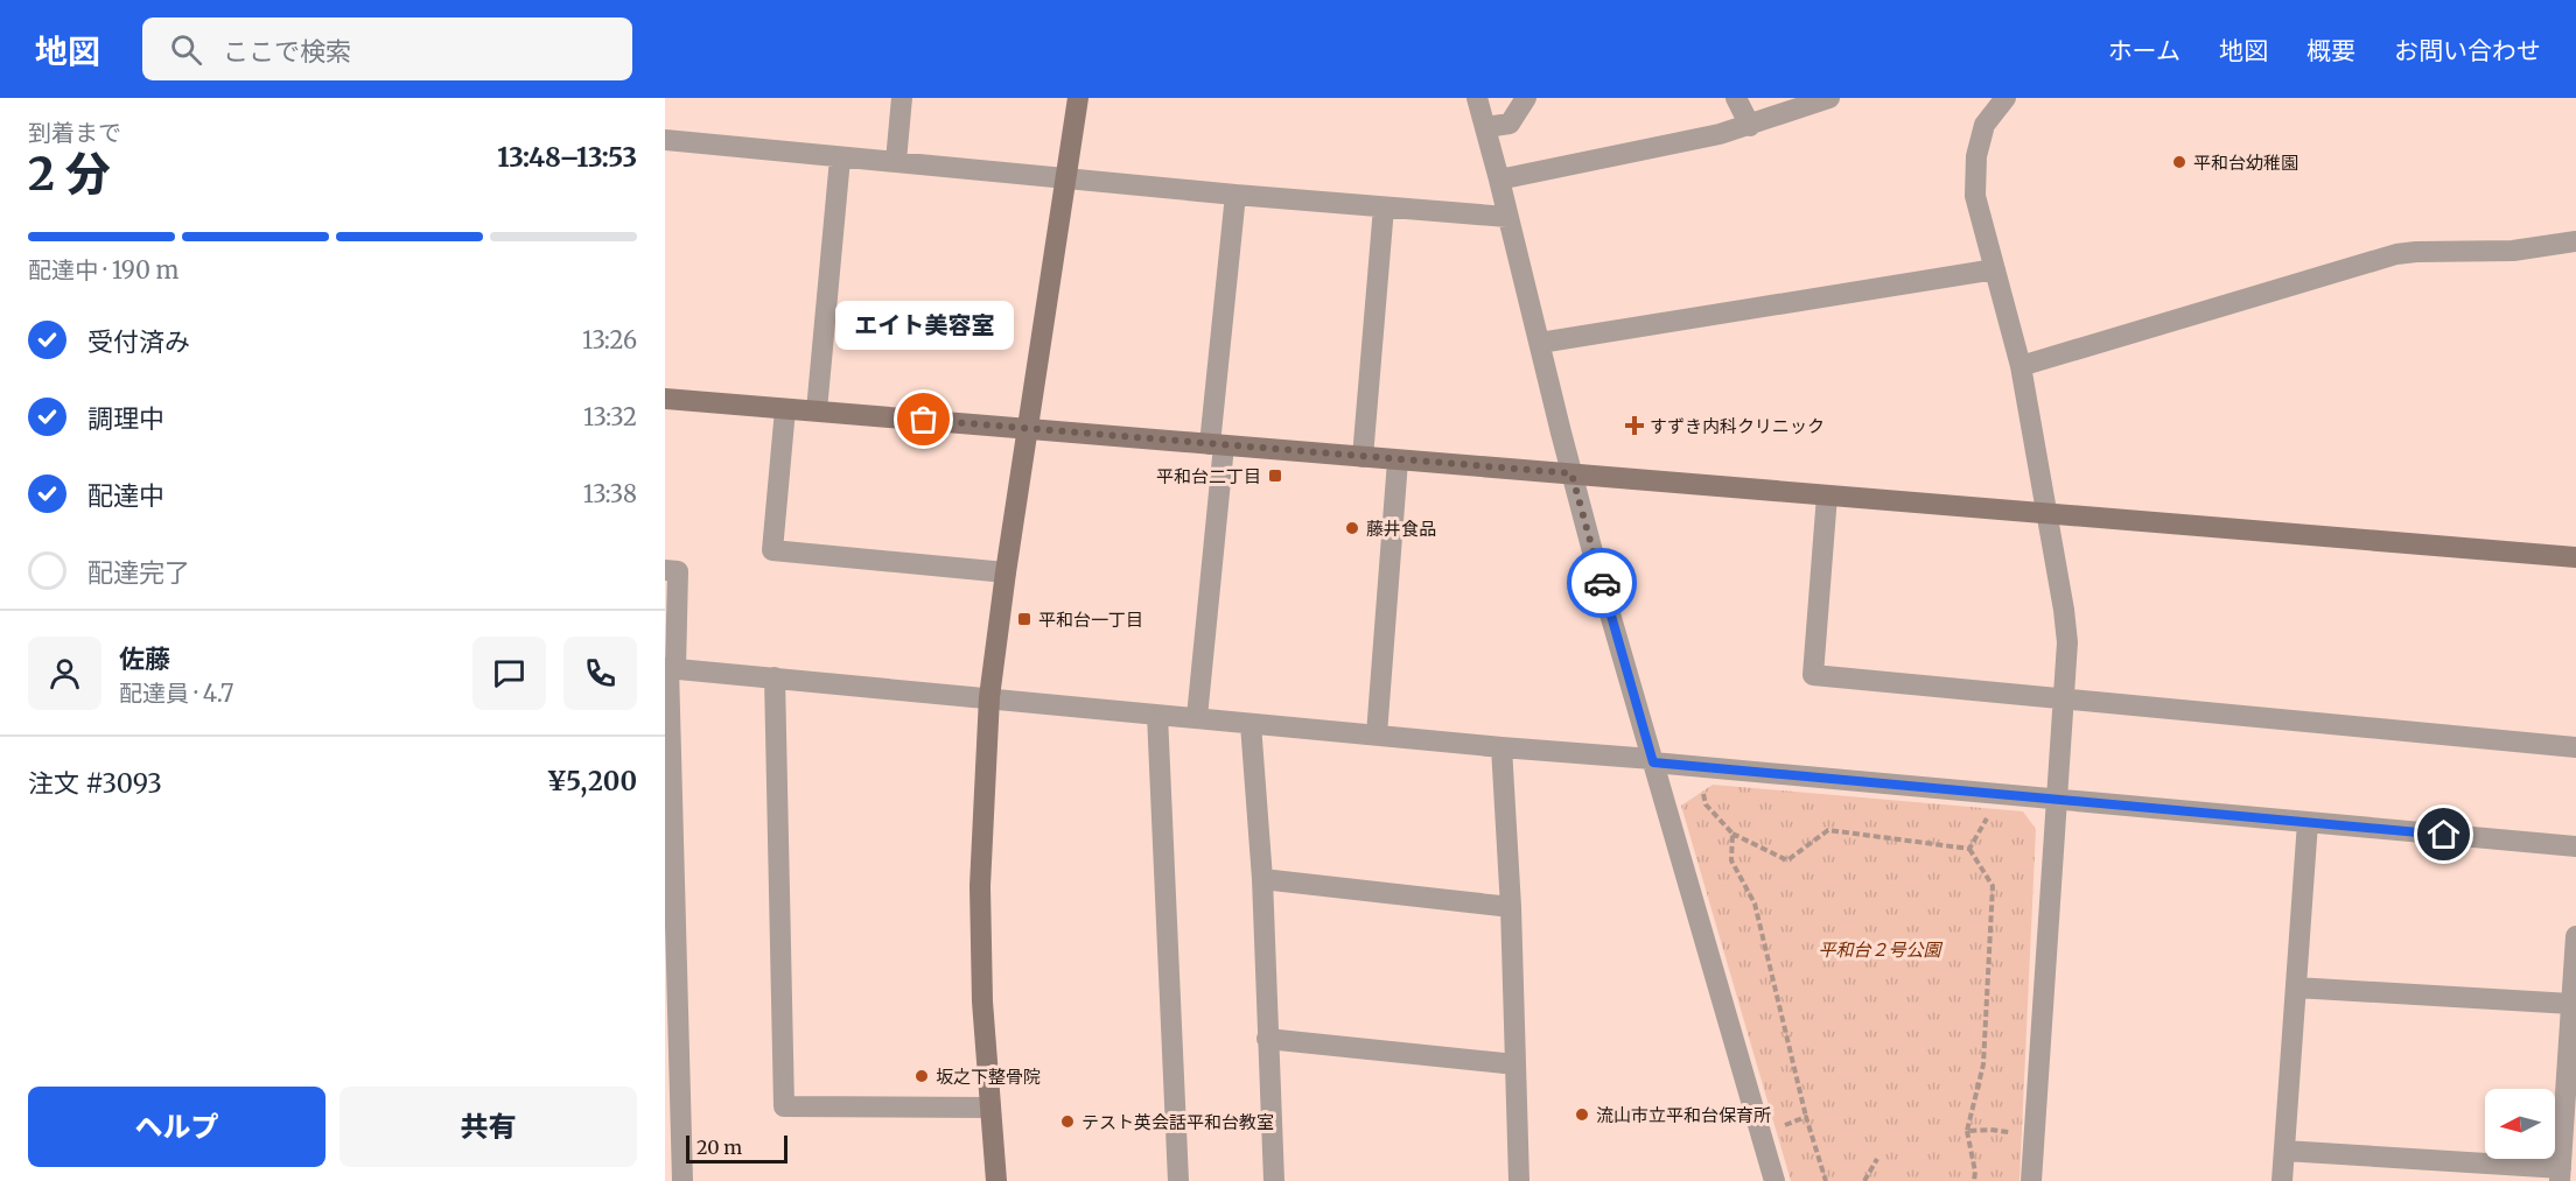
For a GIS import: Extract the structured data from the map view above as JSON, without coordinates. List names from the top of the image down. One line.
{"parks":["平和台２号公園"],"places":{"other":["平和台幼稚園","エイト美容室","藤井食品","坂之下整骨院","流山市立平和台保育所","テスト英会話平和台教室"],"health":["すずき内科クリニック"],"transit":["平和台二丁目","平和台一丁目"]},"scale_bar":"20 m","north":"left","page":{"header":"地図","search":"ここで検索","nav":["ホーム","地図","概要","お問い合わせ"],"heading":["2 分","到着まで","13:48–13:53"],"panel":["佐藤","配達員 · 4.7","注文 #3093","¥5,200"],"bar":"配達中 · 190 m","list":[["受付済み","13:26"],["調理中","13:32"],["配達中","13:38"],"配達完了"],"bubble":"エイト美容室","buttons":["ヘルプ","共有"],"scale":"20 m"}}
